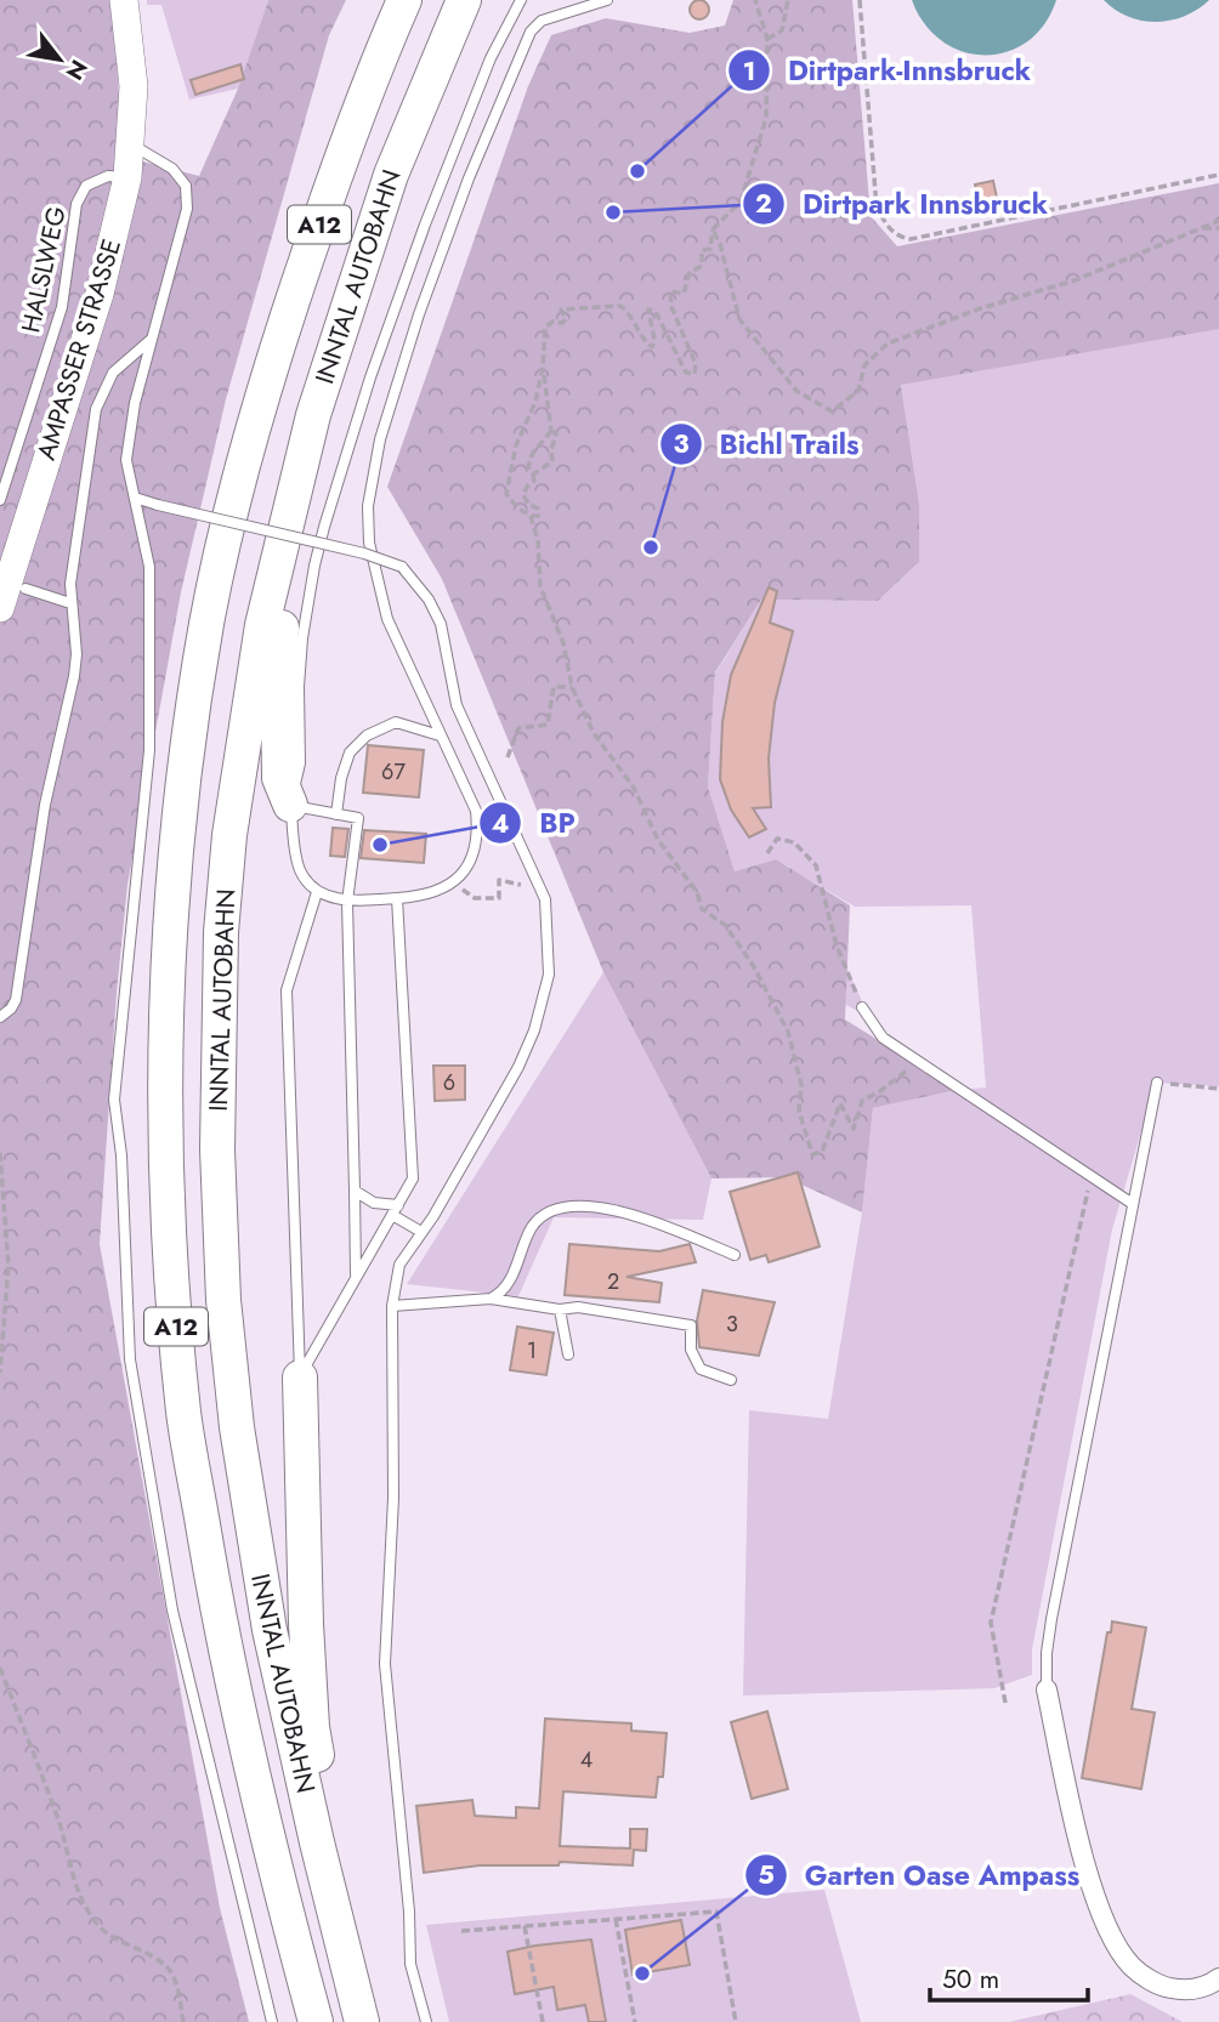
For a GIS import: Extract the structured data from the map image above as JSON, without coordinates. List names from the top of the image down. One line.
{"streets":{"highway":["A12","INNTAL AUTOBAHN"],"main road":["AMPASSER STRASSE"],"lane":["HALSLWEG"]},"crossings":[["HALSLWEG","AMPASSER STRASSE"]],"places":["Dirtpark-Innsbruck","Dirtpark Innsbruck","Bichl Trails","BP","Garten Oase Ampass"],"house_numbers":["67","6","2","3","1","4"],"scale_bar":"50 m","north":"bottom right"}
